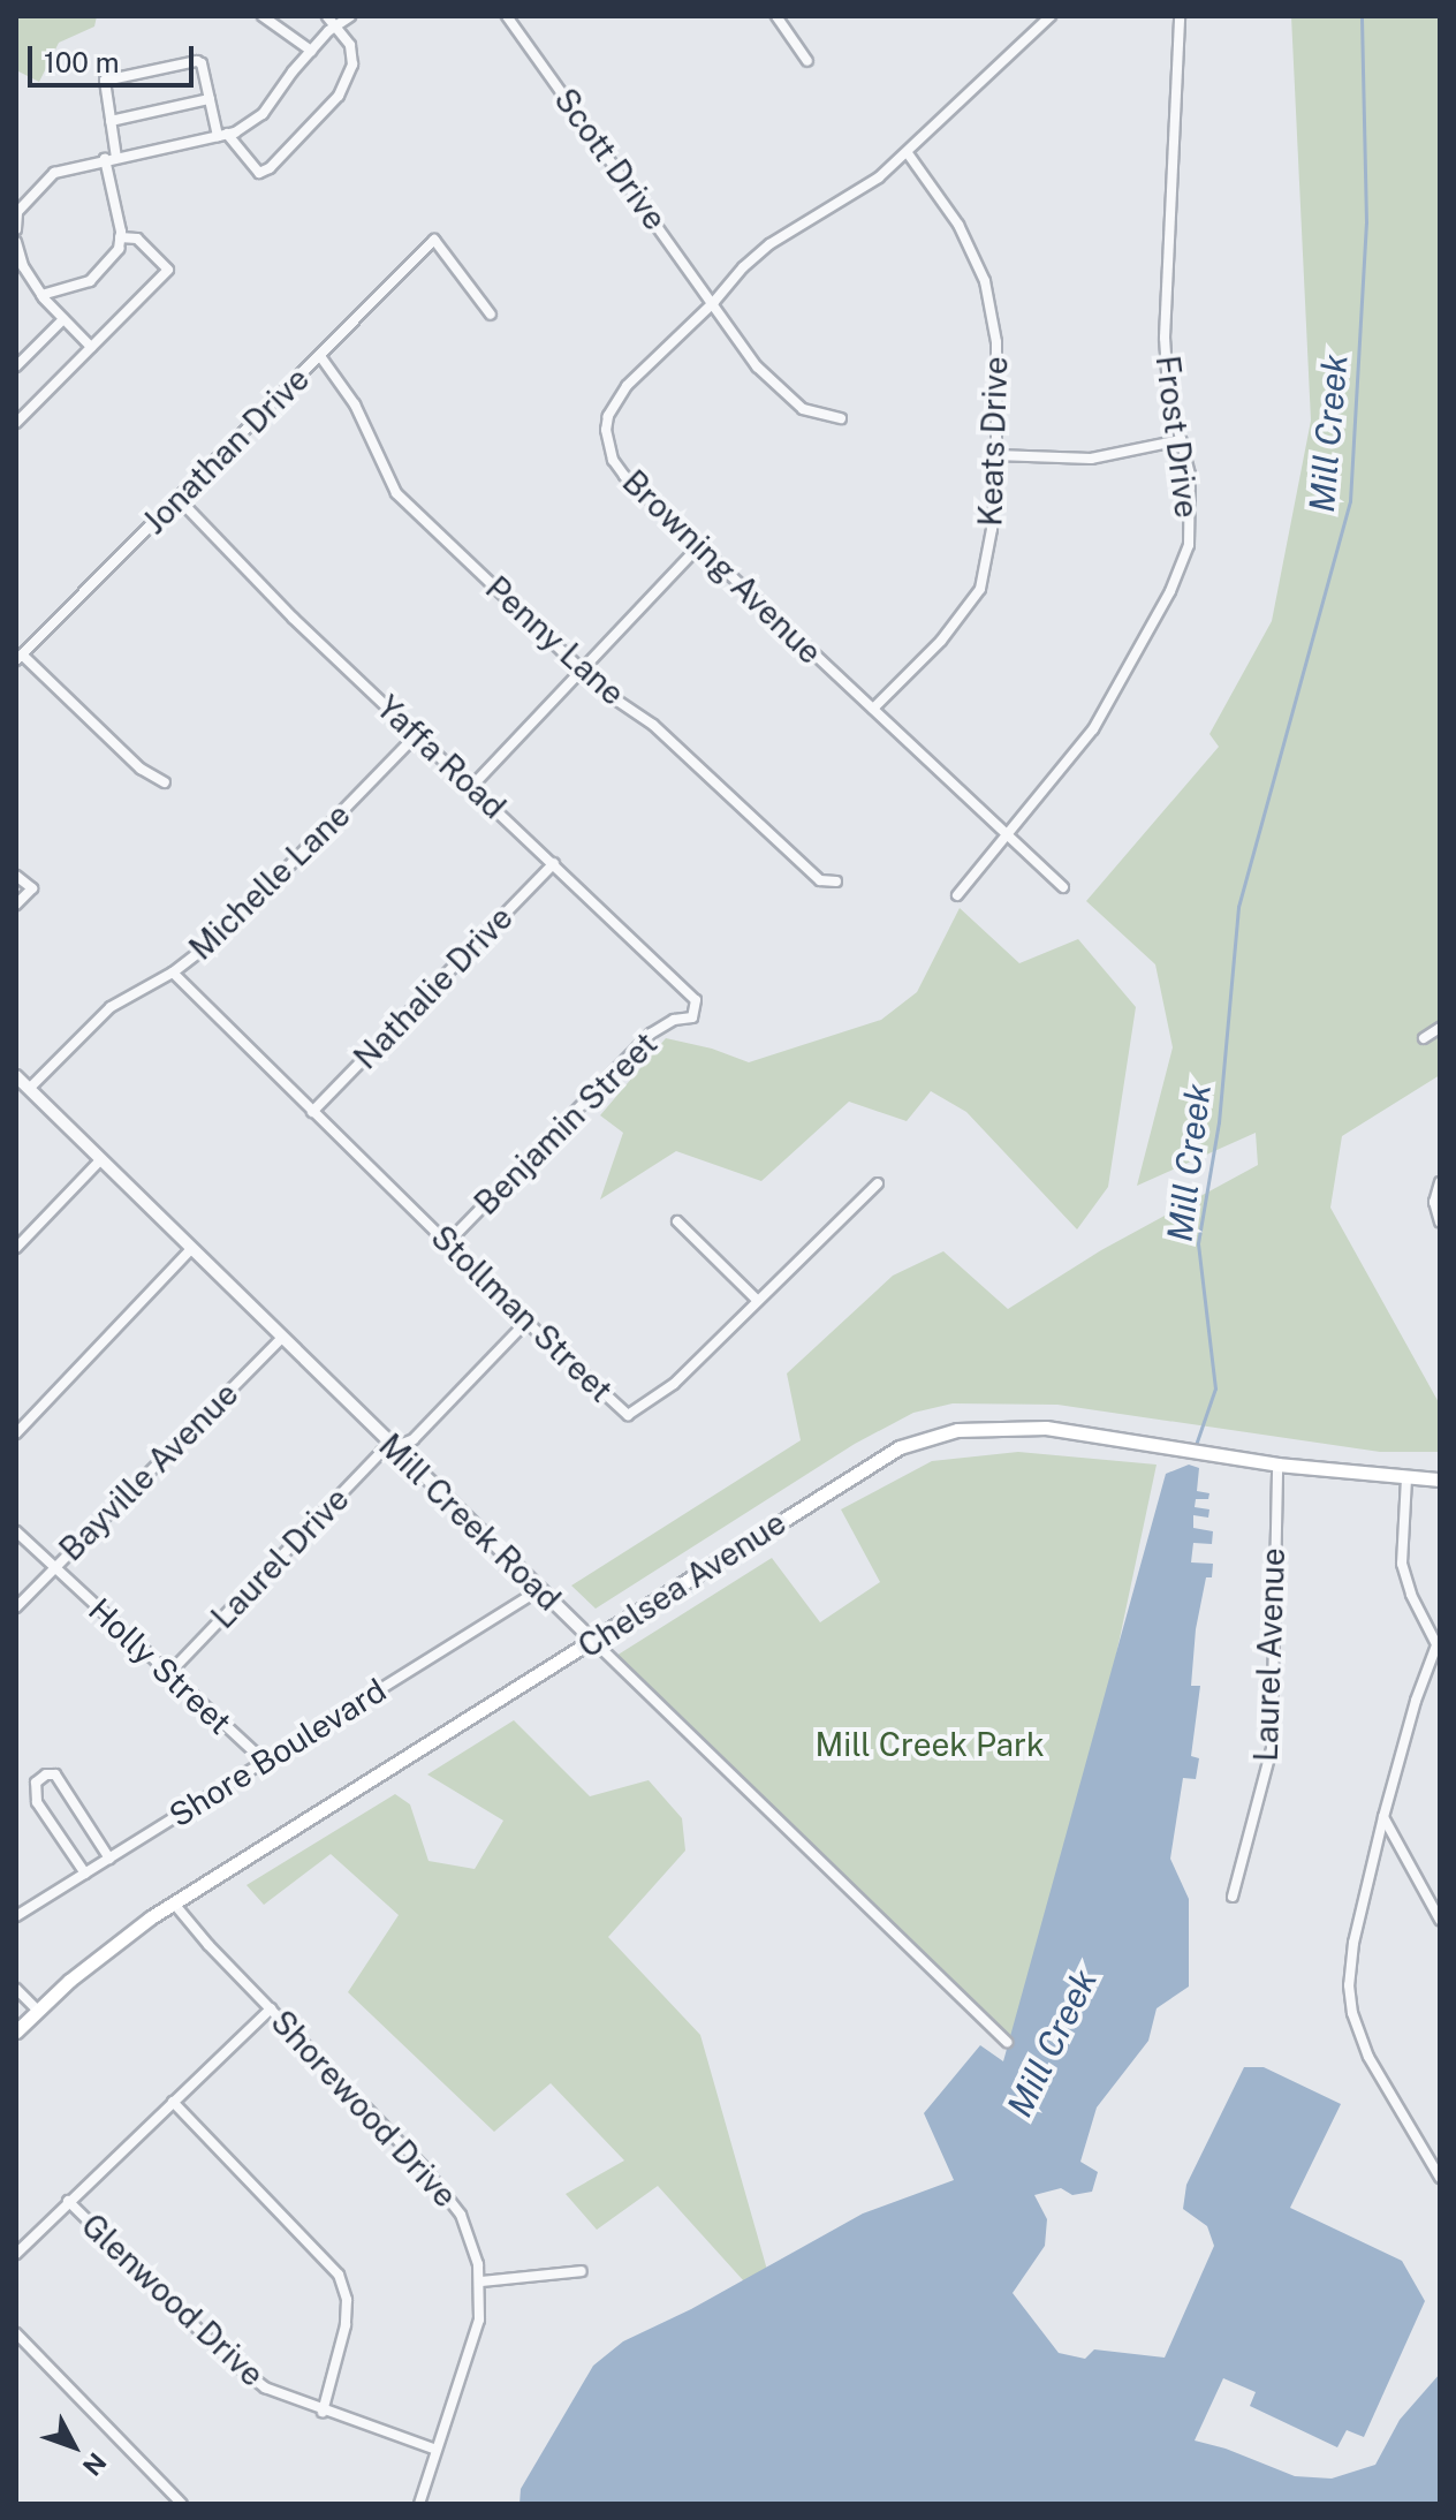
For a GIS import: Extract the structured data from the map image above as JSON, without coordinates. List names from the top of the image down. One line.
{"streets":{"main road":["Chelsea Avenue"],"street":["Scott Drive","Frost Drive","Keats Drive","Jonathan Drive","Browning Avenue","Penny Lane","Yaffa Road","Michelle Lane","Nathalie Drive","Benjamin Street","Stollman Street","Bayville Avenue","Mill Creek Road","Laurel Drive","Laurel Avenue","Holly Street","Shore Boulevard","Shorewood Drive","Glenwood Drive"]},"crossings":[["Scott Drive","Browning Avenue"],["Frost Drive","Browning Avenue"],["Keats Drive","Browning Avenue"],["Jonathan Drive","Penny Lane"],["Jonathan Drive","Yaffa Road"],["Yaffa Road","Michelle Lane"],["Yaffa Road","Nathalie Drive"],["Yaffa Road","Benjamin Street"],["Michelle Lane","Stollman Street"],["Michelle Lane","Mill Creek Road"],["Nathalie Drive","Stollman Street"],["Benjamin Street","Stollman Street"],["Stollman Street","Laurel Drive"],["Bayville Avenue","Mill Creek Road"],["Bayville Avenue","Holly Street"],["Mill Creek Road","Laurel Drive"],["Mill Creek Road","Chelsea Avenue"],["Mill Creek Road","Shore Boulevard"],["Laurel Drive","Holly Street"],["Chelsea Avenue","Laurel Avenue"],["Chelsea Avenue","Shorewood Drive"],["Holly Street","Shore Boulevard"],["Shorewood Drive","Glenwood Drive"]],"water":["Mill Creek"],"parks":["Mill Creek Park"],"scale_bar":"100 m","north":"bottom right"}
